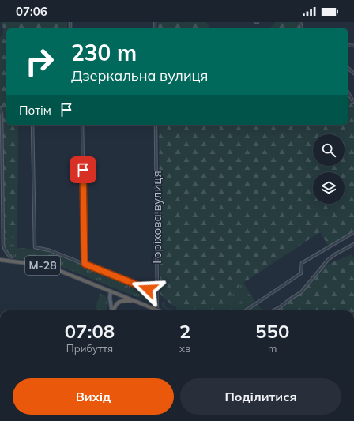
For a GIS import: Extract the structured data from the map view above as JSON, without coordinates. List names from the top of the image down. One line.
{"streets":{"highway":["М-28"],"street":["Горіхова вулиця"]},"crossings":[["Горіхова вулиця","М-28"]],"page":{"status":"07:06","turn":["230 m","Дзеркальна вулиця"],"then":"Потім","eta":["07:08","Прибуття","2","хв","550","m"],"buttons":["Вихід","Поділитися"]}}
